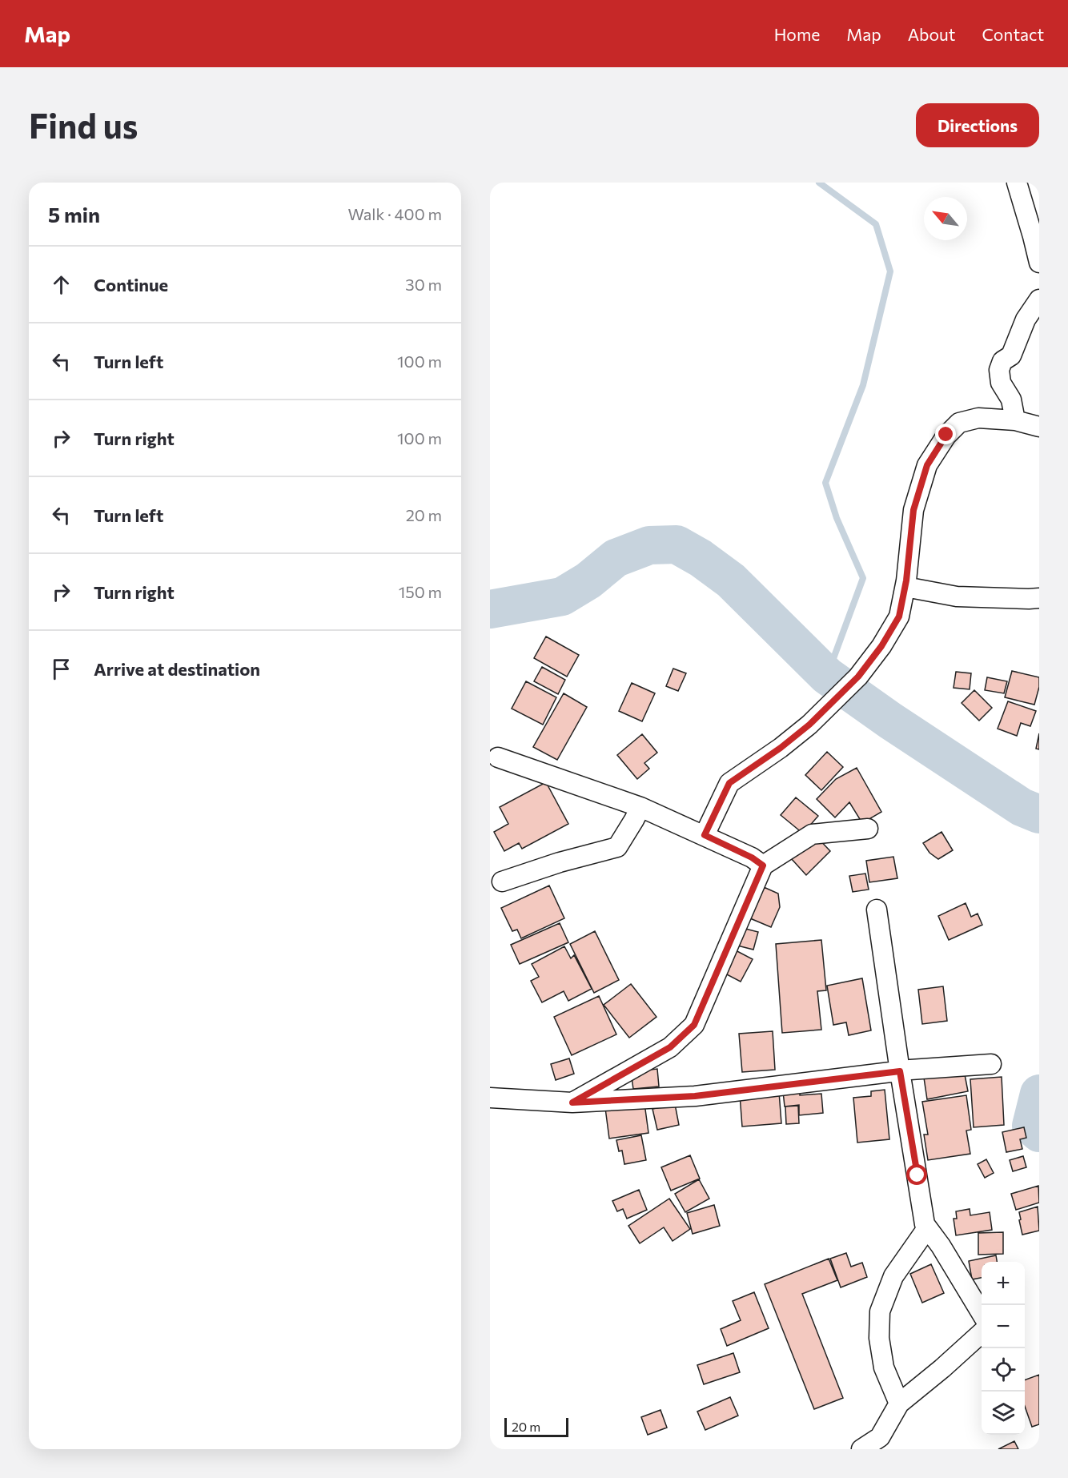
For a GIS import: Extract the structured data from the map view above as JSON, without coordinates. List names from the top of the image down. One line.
{"scale_bar":"20 m","north":"top left","page":{"header":"Map","nav":["Home","Map","About","Contact"],"buttons":"Directions","title":"Find us","heading":["5 min","Walk · 400 m"],"list":[["Continue","30 m"],["Turn left","100 m"],["Turn right","100 m"],["Turn left","20 m"],["Turn right","150 m"],"Arrive at destination"],"map_buttons":["+","−"],"scale":"20 m"}}
